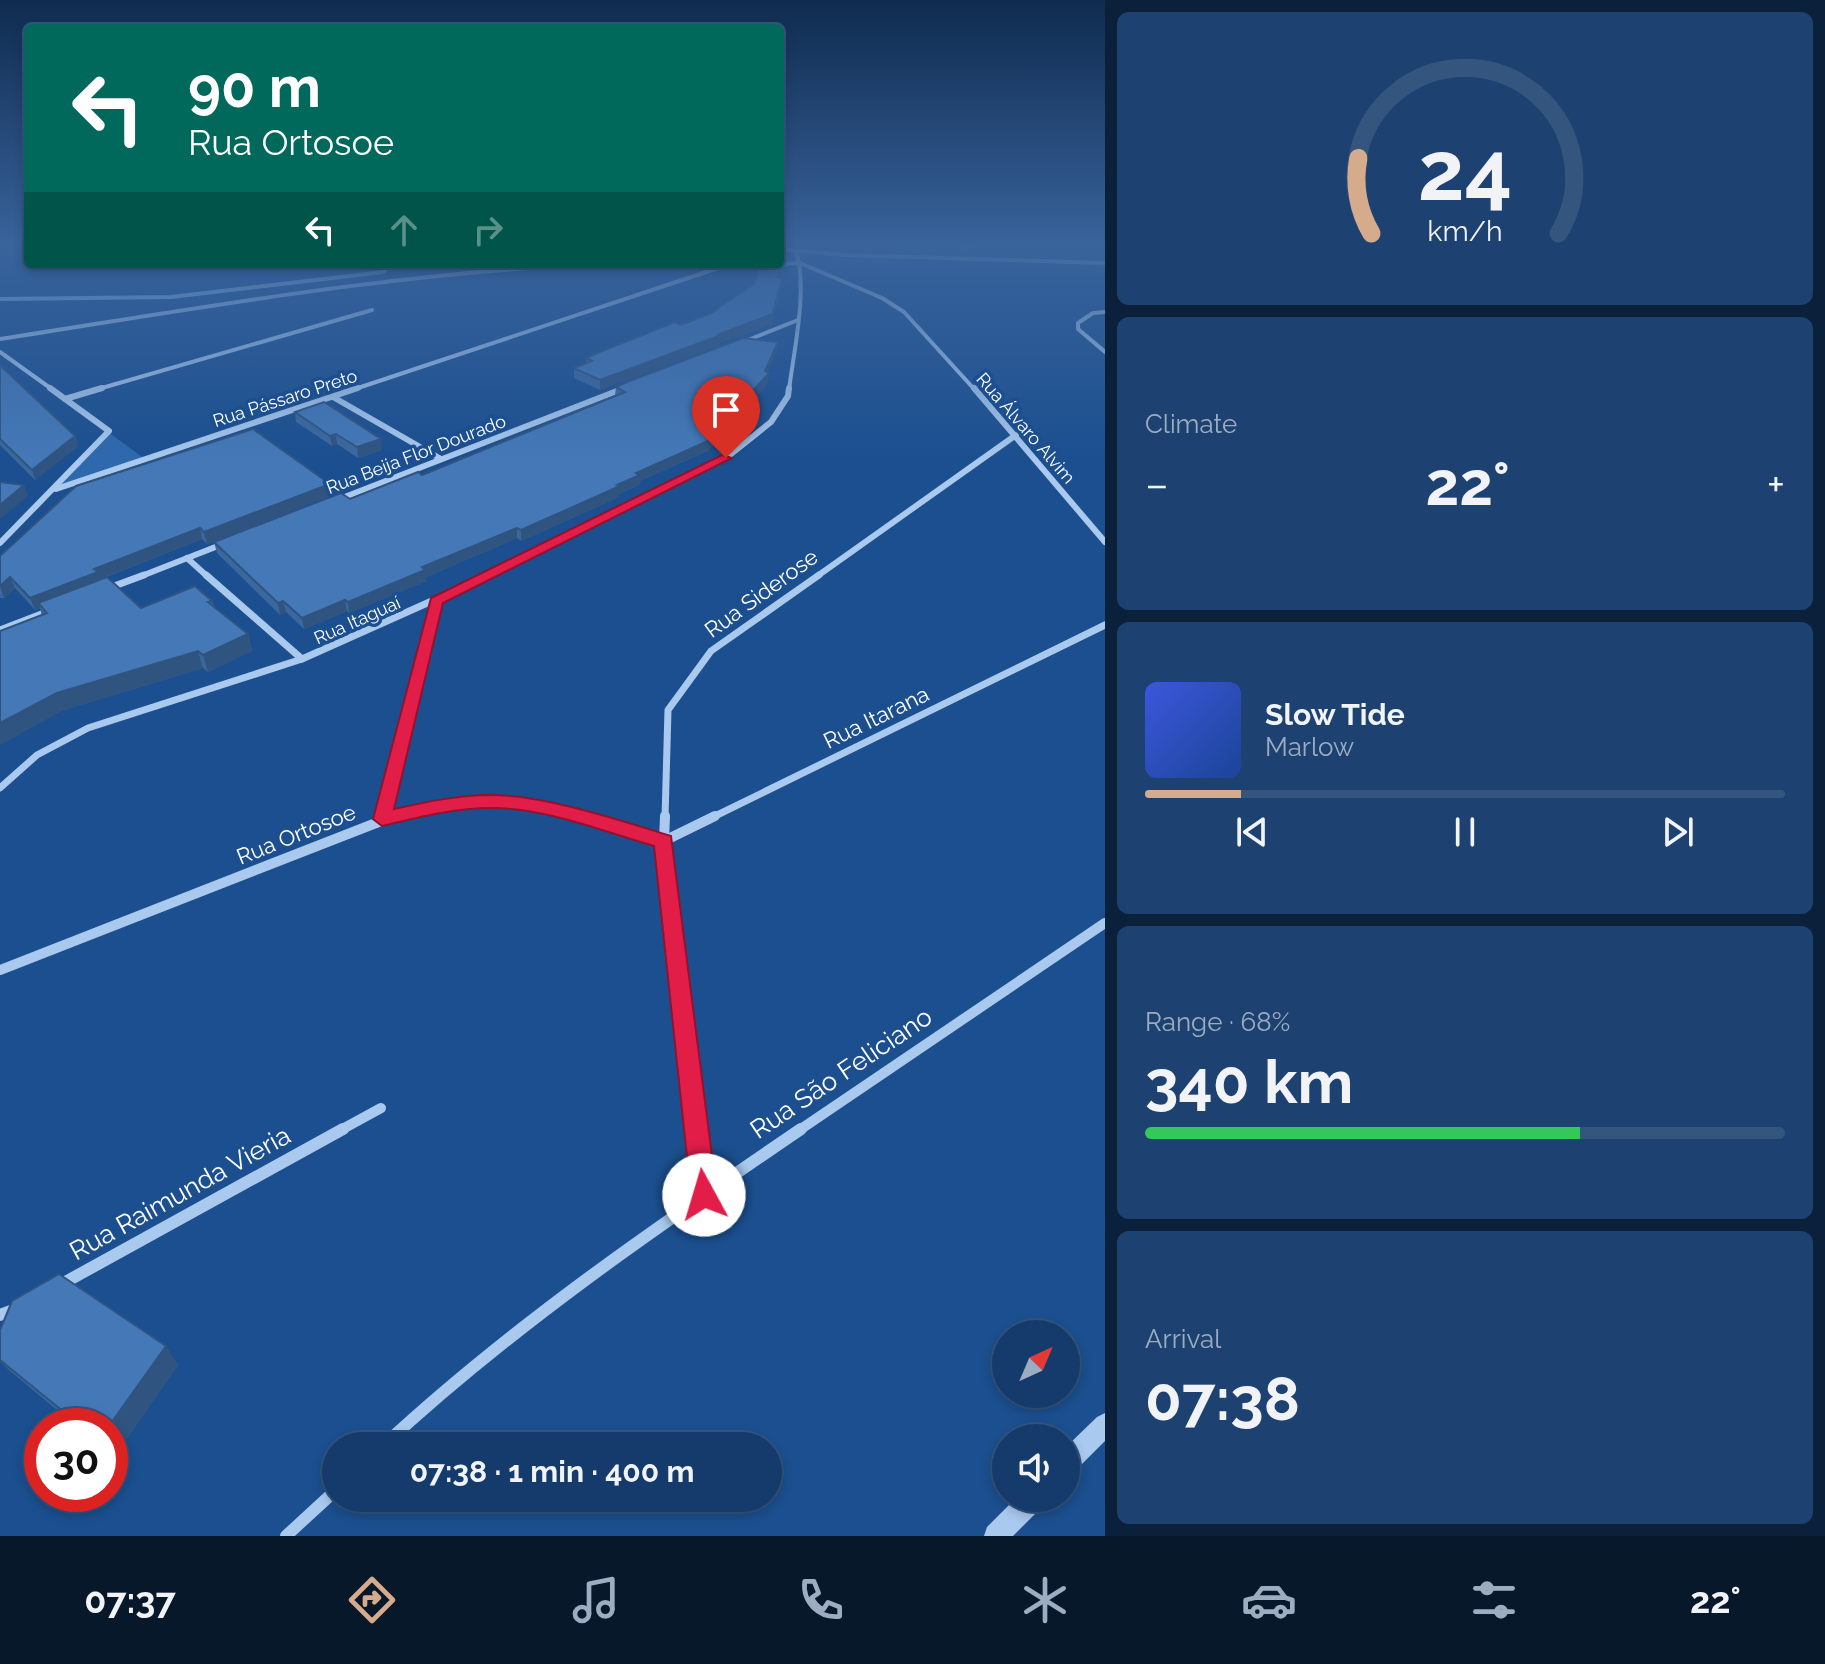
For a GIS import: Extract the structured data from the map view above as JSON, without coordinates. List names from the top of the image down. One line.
{"streets":{"street":["Rua Pássaro Preto","Rua Álvaro Alvim","Rua Beija Flor Dourado","Rua Siderose","Rua Itaguaí","Rua Itarana","Rua Ortosoe","Rua São Feliciano","Rua Raimunda Vieria"]},"crossings":[["Rua Álvaro Alvim","Rua Siderose"],["Rua Siderose","Rua Itarana"],["Rua Siderose","Rua Ortosoe"],["Rua Siderose","Rua São Feliciano"],["Rua Itarana","Rua Ortosoe"]],"north":"top right","page":{"turn":["90 m","Rua Ortosoe"],"tile":["Climate",["Range · 68%","340 km"],["Arrival","07:38"]],"heat":["−","22°","+"],"song":["Slow Tide","Marlow"],"limit":"30","trip":"07:38 · 1 min · 400 m","tabs":["07:37","22°"],"gauge":["24","km/h"]}}
